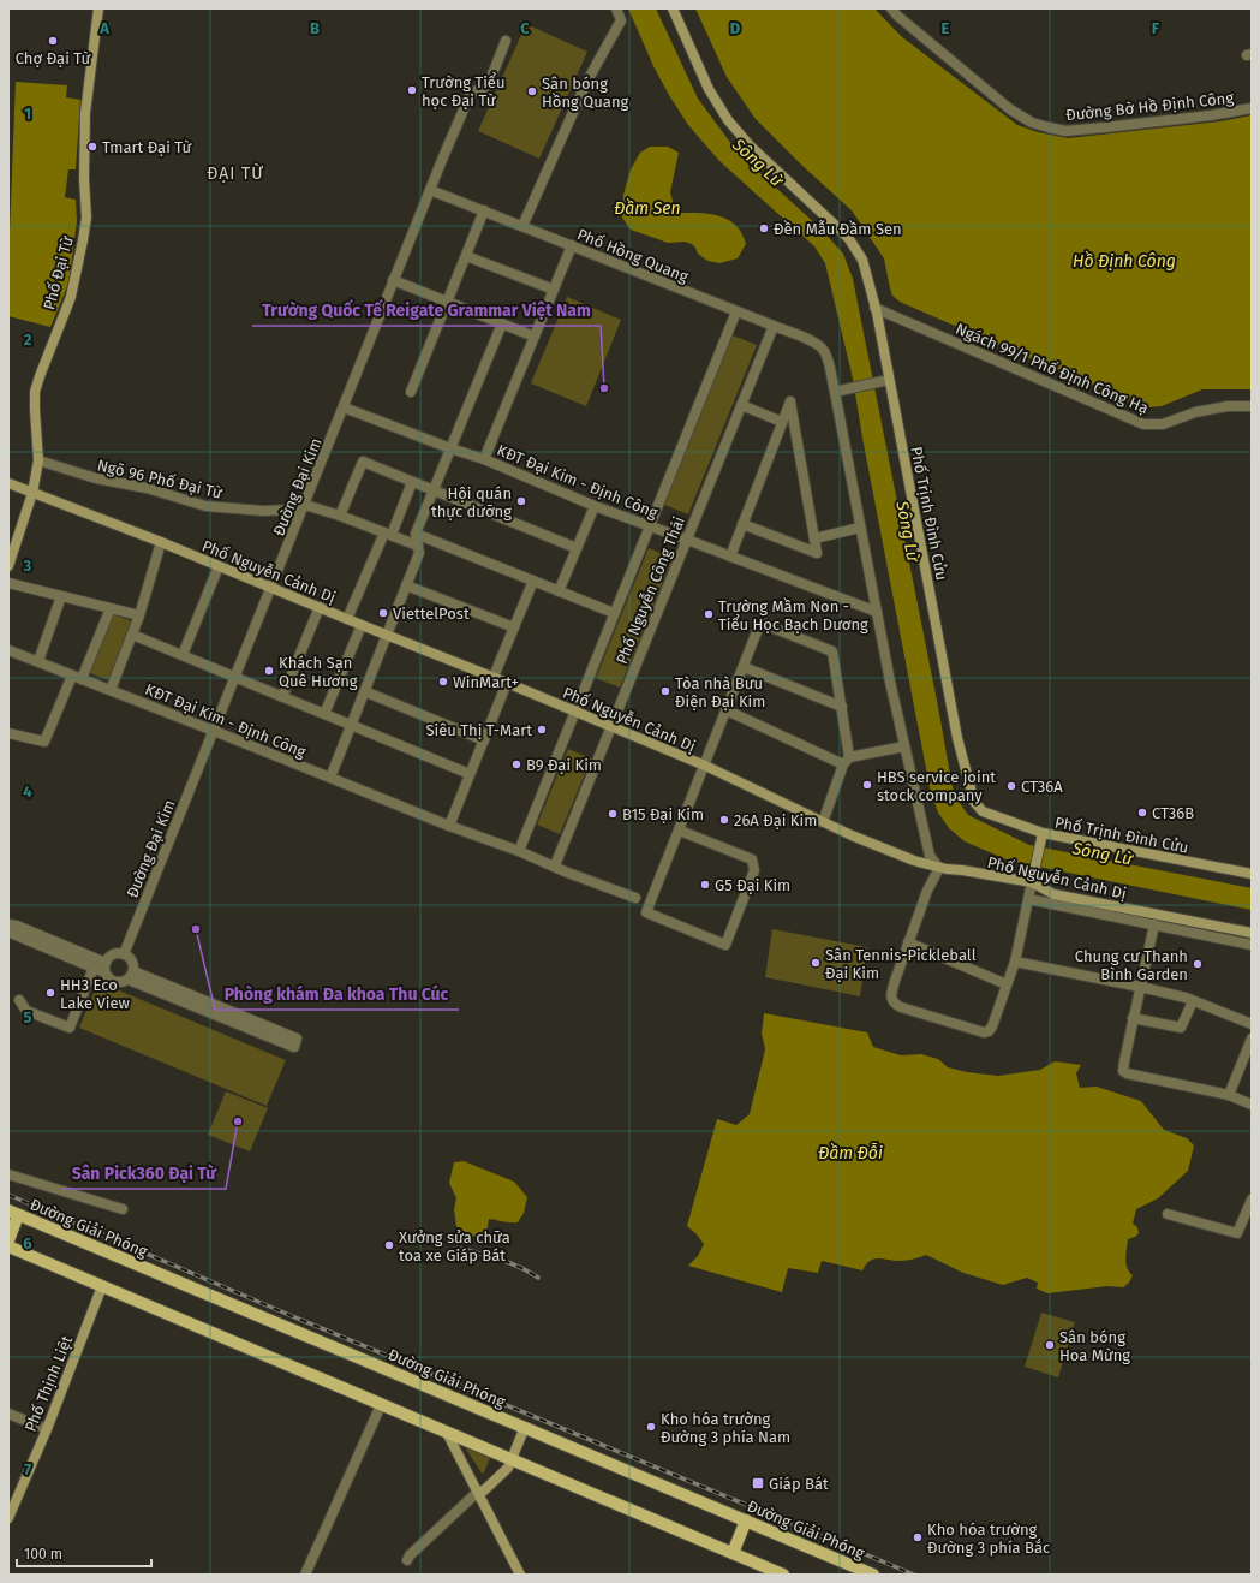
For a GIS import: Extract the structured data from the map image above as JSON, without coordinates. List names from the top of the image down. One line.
{"streets":{"main road":["Phố Đại Từ","Phố Trịnh Đình Cửu","Phố Nguyễn Cảnh Dị","Đường Giải Phóng","Phố Thịnh Liệt"],"street":["Đường Bờ Hồ Định Công","Phố Hồng Quang","Ngách 99/1 Phố Định Công Hạ","Ngõ 96 Phố Đại Từ","KĐT Đại Kim - Định Công","Đường Đại Kim","Phố Nguyễn Công Thái"]},"crossings":[["Phố Hồng Quang","KĐT Đại Kim - Định Công"],["Phố Hồng Quang","Đường Đại Kim"],["Phố Hồng Quang","Phố Nguyễn Công Thái"],["Phố Đại Từ","Ngõ 96 Phố Đại Từ"],["Phố Đại Từ","Phố Nguyễn Cảnh Dị"],["Ngách 99/1 Phố Định Công Hạ","Phố Trịnh Đình Cửu"],["Ngõ 96 Phố Đại Từ","Đường Đại Kim"],["KĐT Đại Kim - Định Công","Đường Đại Kim"],["KĐT Đại Kim - Định Công","Phố Nguyễn Công Thái"],["Đường Đại Kim","Phố Nguyễn Cảnh Dị"],["Phố Nguyễn Cảnh Dị","Phố Nguyễn Công Thái"]],"districts":["ĐẠI TỪ"],"water":["Sông Lừ","Đầm Sen","Hồ Định Công","Đầm Đỗi"],"places":{"other":["Chợ Đại Từ","Trường Tiểu học Đại Từ","Sân bóng Hồng Quang","Tmart Đại Từ","Đền Mẫu Đầm Sen","Trường Quốc Tế Reigate Grammar Việt Nam","Hội quán thực dưỡng","ViettelPost","Trường Mầm Non - Tiểu Học Bạch Dương","Khách Sạn Quê Hương","WinMart+","Tòa nhà Bưu Điện Đại Kim","Siêu Thị T-Mart","B9 Đại Kim","HBS service joint stock company","CT36A","CT36B","B15 Đại Kim","26A Đại Kim","G5 Đại Kim","Phòng khám Đa khoa Thu Cúc","Sân Tennis-Pickleball Đại Kim","Chung cư Thanh Bình Garden","HH3 Eco Lake View","Sân Pick360 Đại Từ","Xưởng sửa chữa toa xe Giáp Bát","Sân bóng Hoa Mừng","Kho hóa trường Đường 3 phía Nam","Kho hóa trường Đường 3 phía Bắc"],"transit":["Giáp Bát"]},"scale_bar":"100 m","grid":{"columns":["A","B","C","D","E","F"],"rows":["1","2","3","4","5","6","7"]}}
